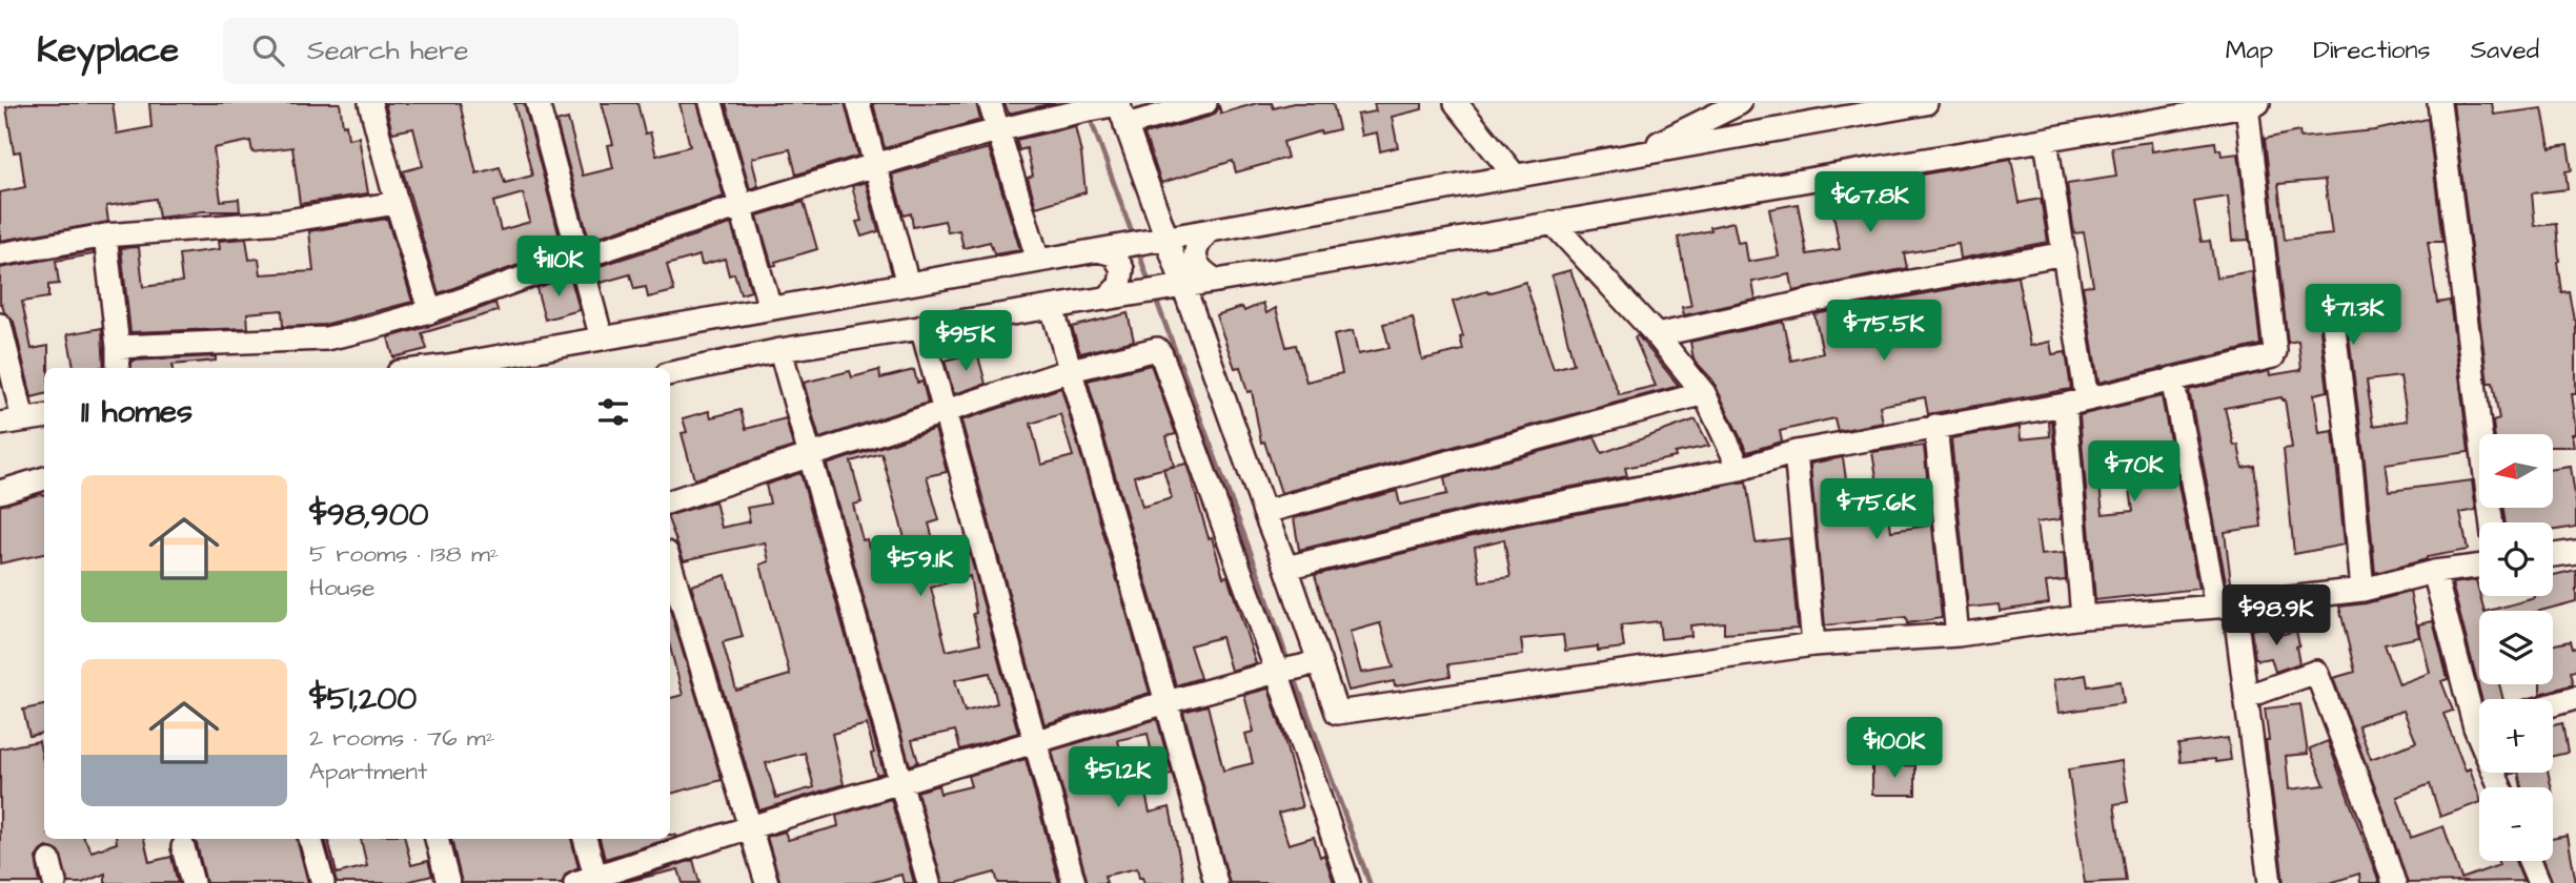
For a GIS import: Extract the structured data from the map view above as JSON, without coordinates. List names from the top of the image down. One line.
{"north":"left","page":{"header":"Keyplace","search":"Search here","nav":["Map","Directions","Saved"],"price":["$67.8K","$110K","$71.3K","$75.5K","$95K","$70K","$75.6K","$59.1K","$98.9K","$100K","$51.2K"],"heading":"11 homes","map_buttons":["+","−"],"list":[{"name":"$98,900","note":"5 rooms · 138 m² · House"},{"name":"$51,200","note":"2 rooms · 76 m² · Apartment"}]}}
